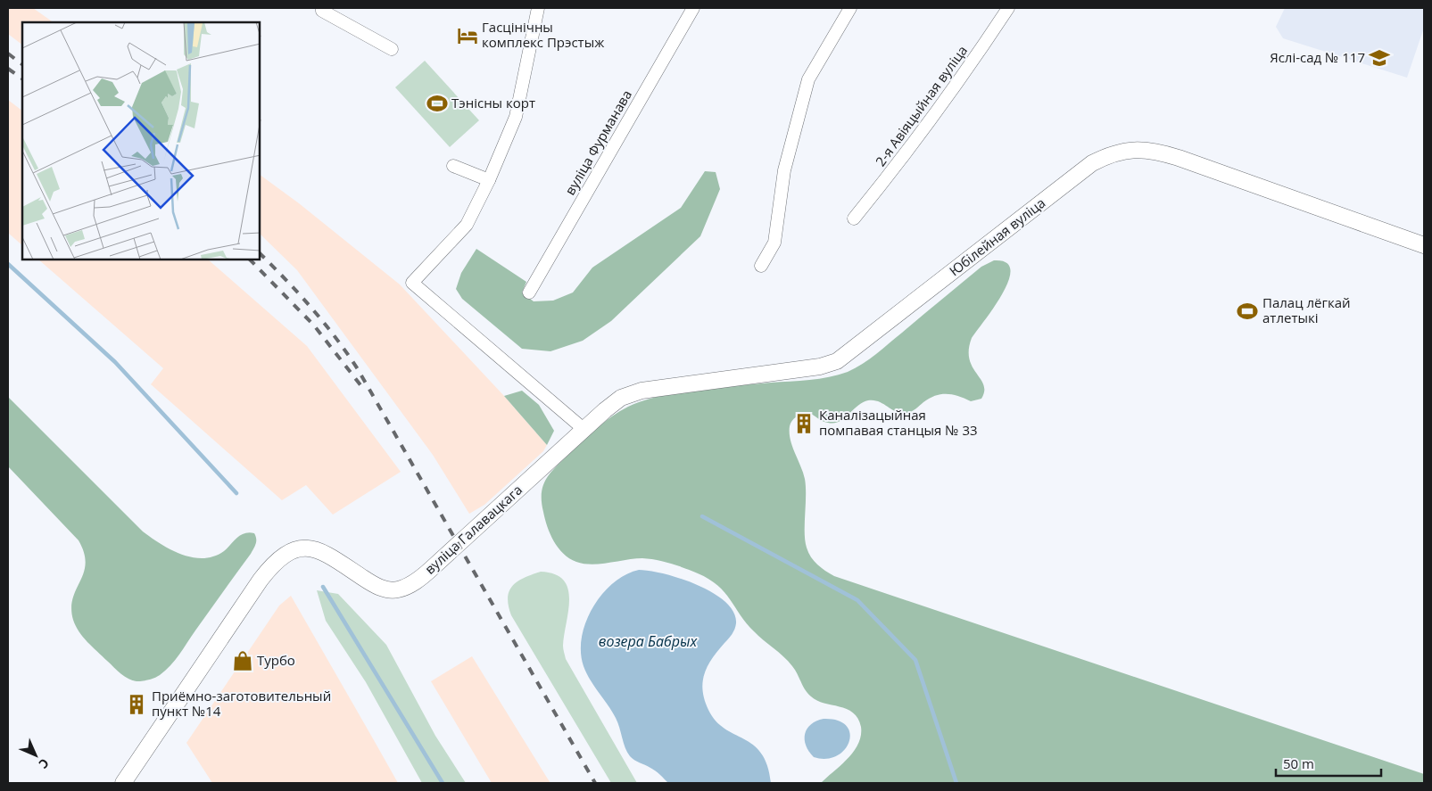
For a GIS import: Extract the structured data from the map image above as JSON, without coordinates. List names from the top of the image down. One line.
{"streets":{"street":["2-я Авіяцыйная вуліца","вуліца Фурманава","Юбілейная вуліца","вуліца Галавацкага"]},"crossings":[["Юбілейная вуліца","вуліца Галавацкага"]],"water":["возера Бабрых"],"places":{"hotel":["Гасцінічны комплекс Прэстыж"],"school or university":["Яслі-сад № 117"],"sports":["Тэнісны корт","Палац лёгкай атлетыкі"],"building":["Каналізацыйная помпавая станцыя № 33","Приёмно-заготовительный пункт №14"],"shop":["Турбо"]},"scale_bar":"50 m","north":"bottom right"}
